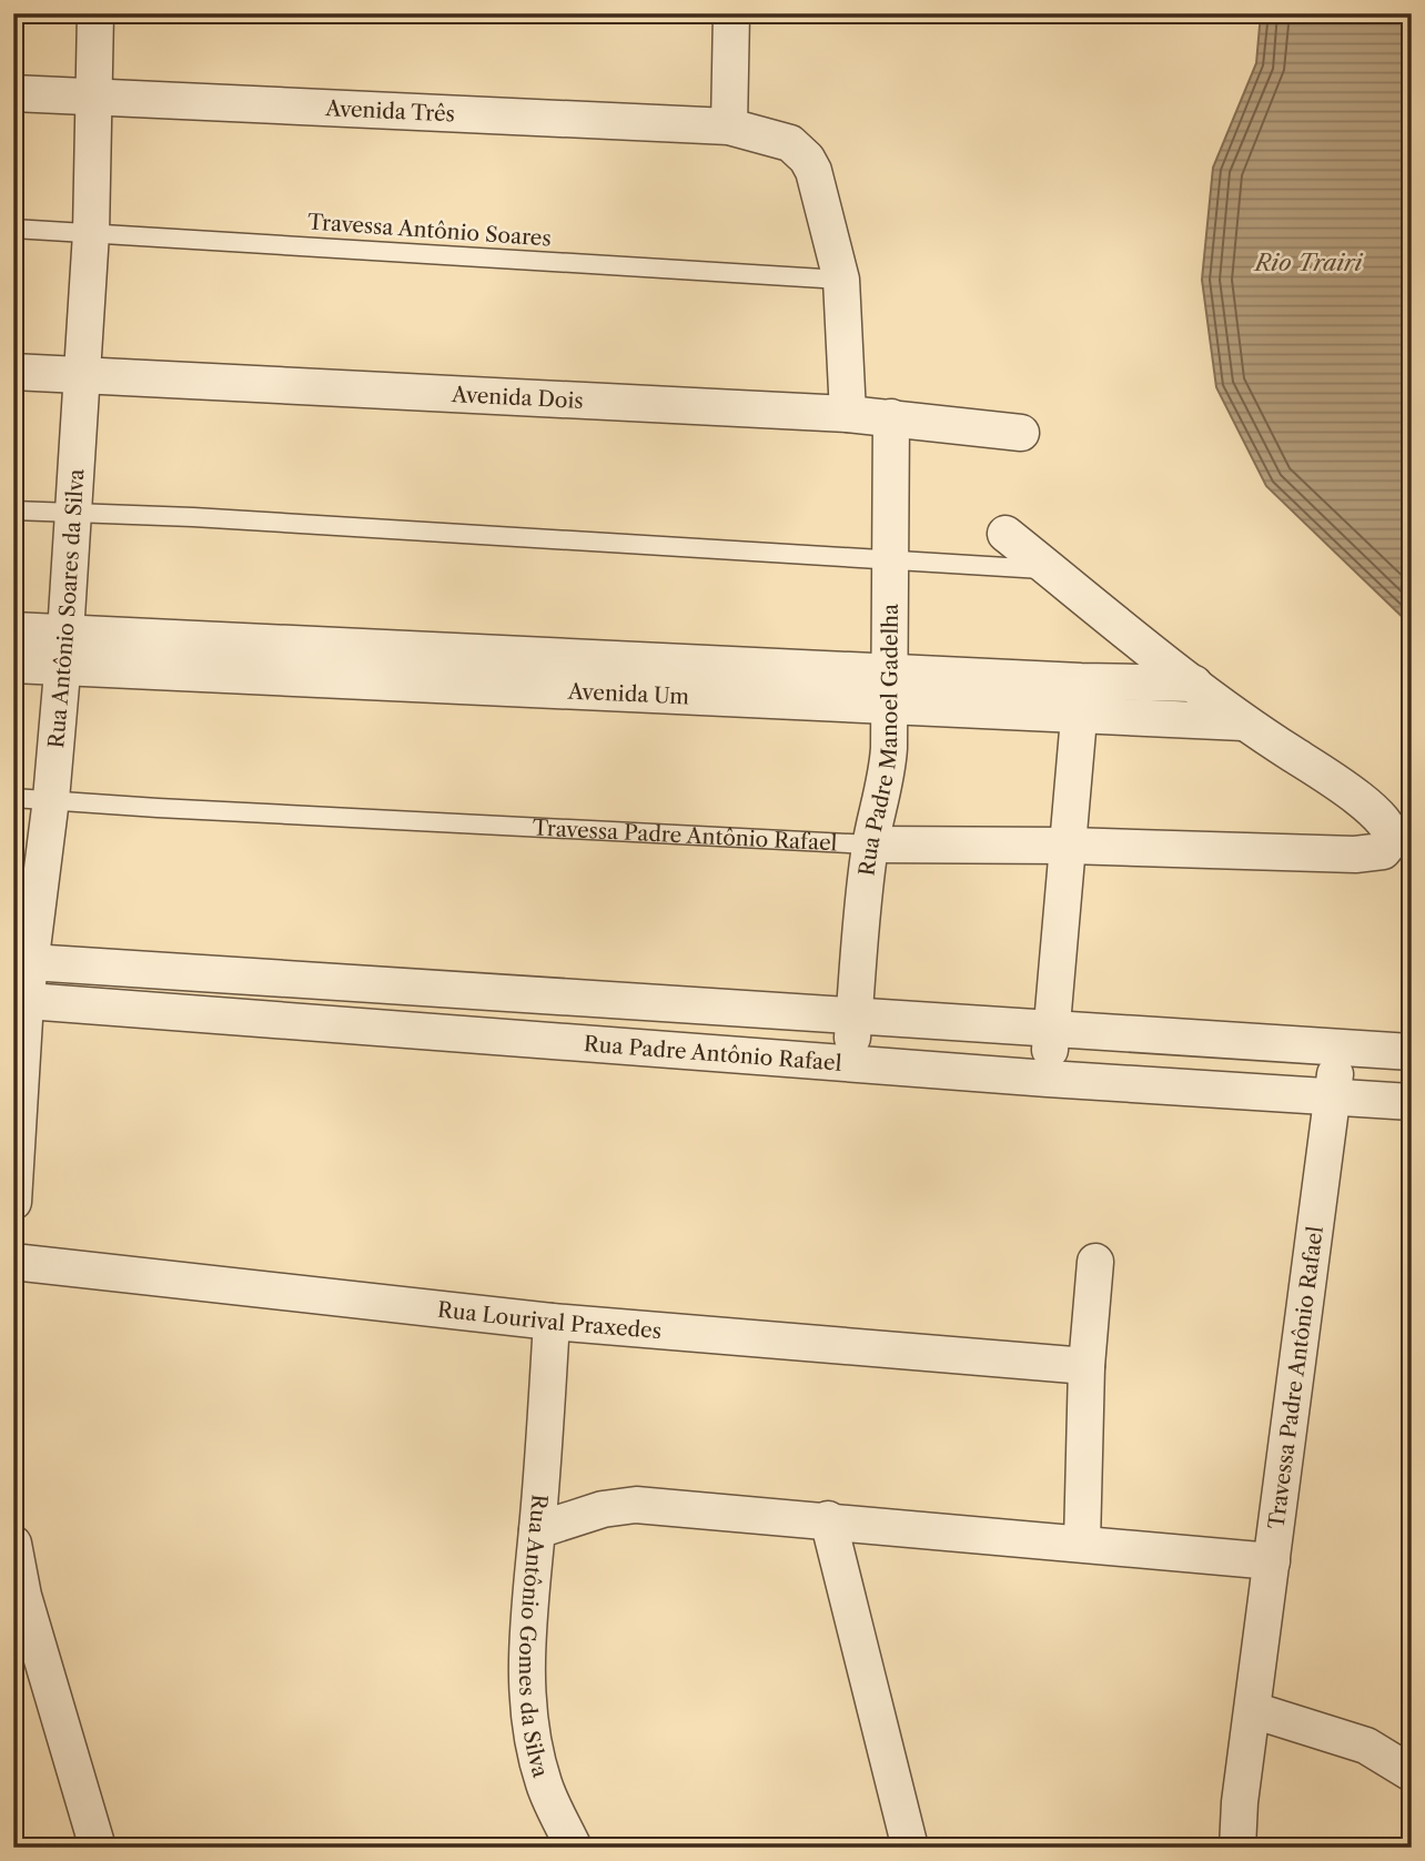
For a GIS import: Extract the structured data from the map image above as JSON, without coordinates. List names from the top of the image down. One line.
{"streets":{"street":["Avenida Três","Avenida Dois","Rua Antônio Soares da Silva","Avenida Um","Rua Padre Manoel Gadelha","Travessa Padre Antônio Rafael","Rua Padre Antônio Rafael","Rua Lourival Praxedes","Rua Antônio Gomes da Silva"],"lane":["Travessa Antônio Soares"]},"crossings":[["Avenida Três","Travessa Antônio Soares"],["Avenida Três","Rua Antônio Soares da Silva"],["Travessa Antônio Soares","Rua Antônio Soares da Silva"],["Avenida Dois","Rua Antônio Soares da Silva"],["Avenida Dois","Rua Padre Manoel Gadelha"],["Rua Antônio Soares da Silva","Avenida Um"],["Rua Antônio Soares da Silva","Travessa Padre Antônio Rafael"],["Rua Antônio Soares da Silva","Rua Padre Antônio Rafael"],["Avenida Um","Rua Padre Manoel Gadelha"],["Avenida Um","Travessa Padre Antônio Rafael"],["Rua Padre Manoel Gadelha","Travessa Padre Antônio Rafael"],["Rua Padre Manoel Gadelha","Rua Padre Antônio Rafael"],["Travessa Padre Antônio Rafael","Rua Padre Antônio Rafael"],["Rua Lourival Praxedes","Rua Antônio Gomes da Silva"]],"water":["Rio Trairi"]}
